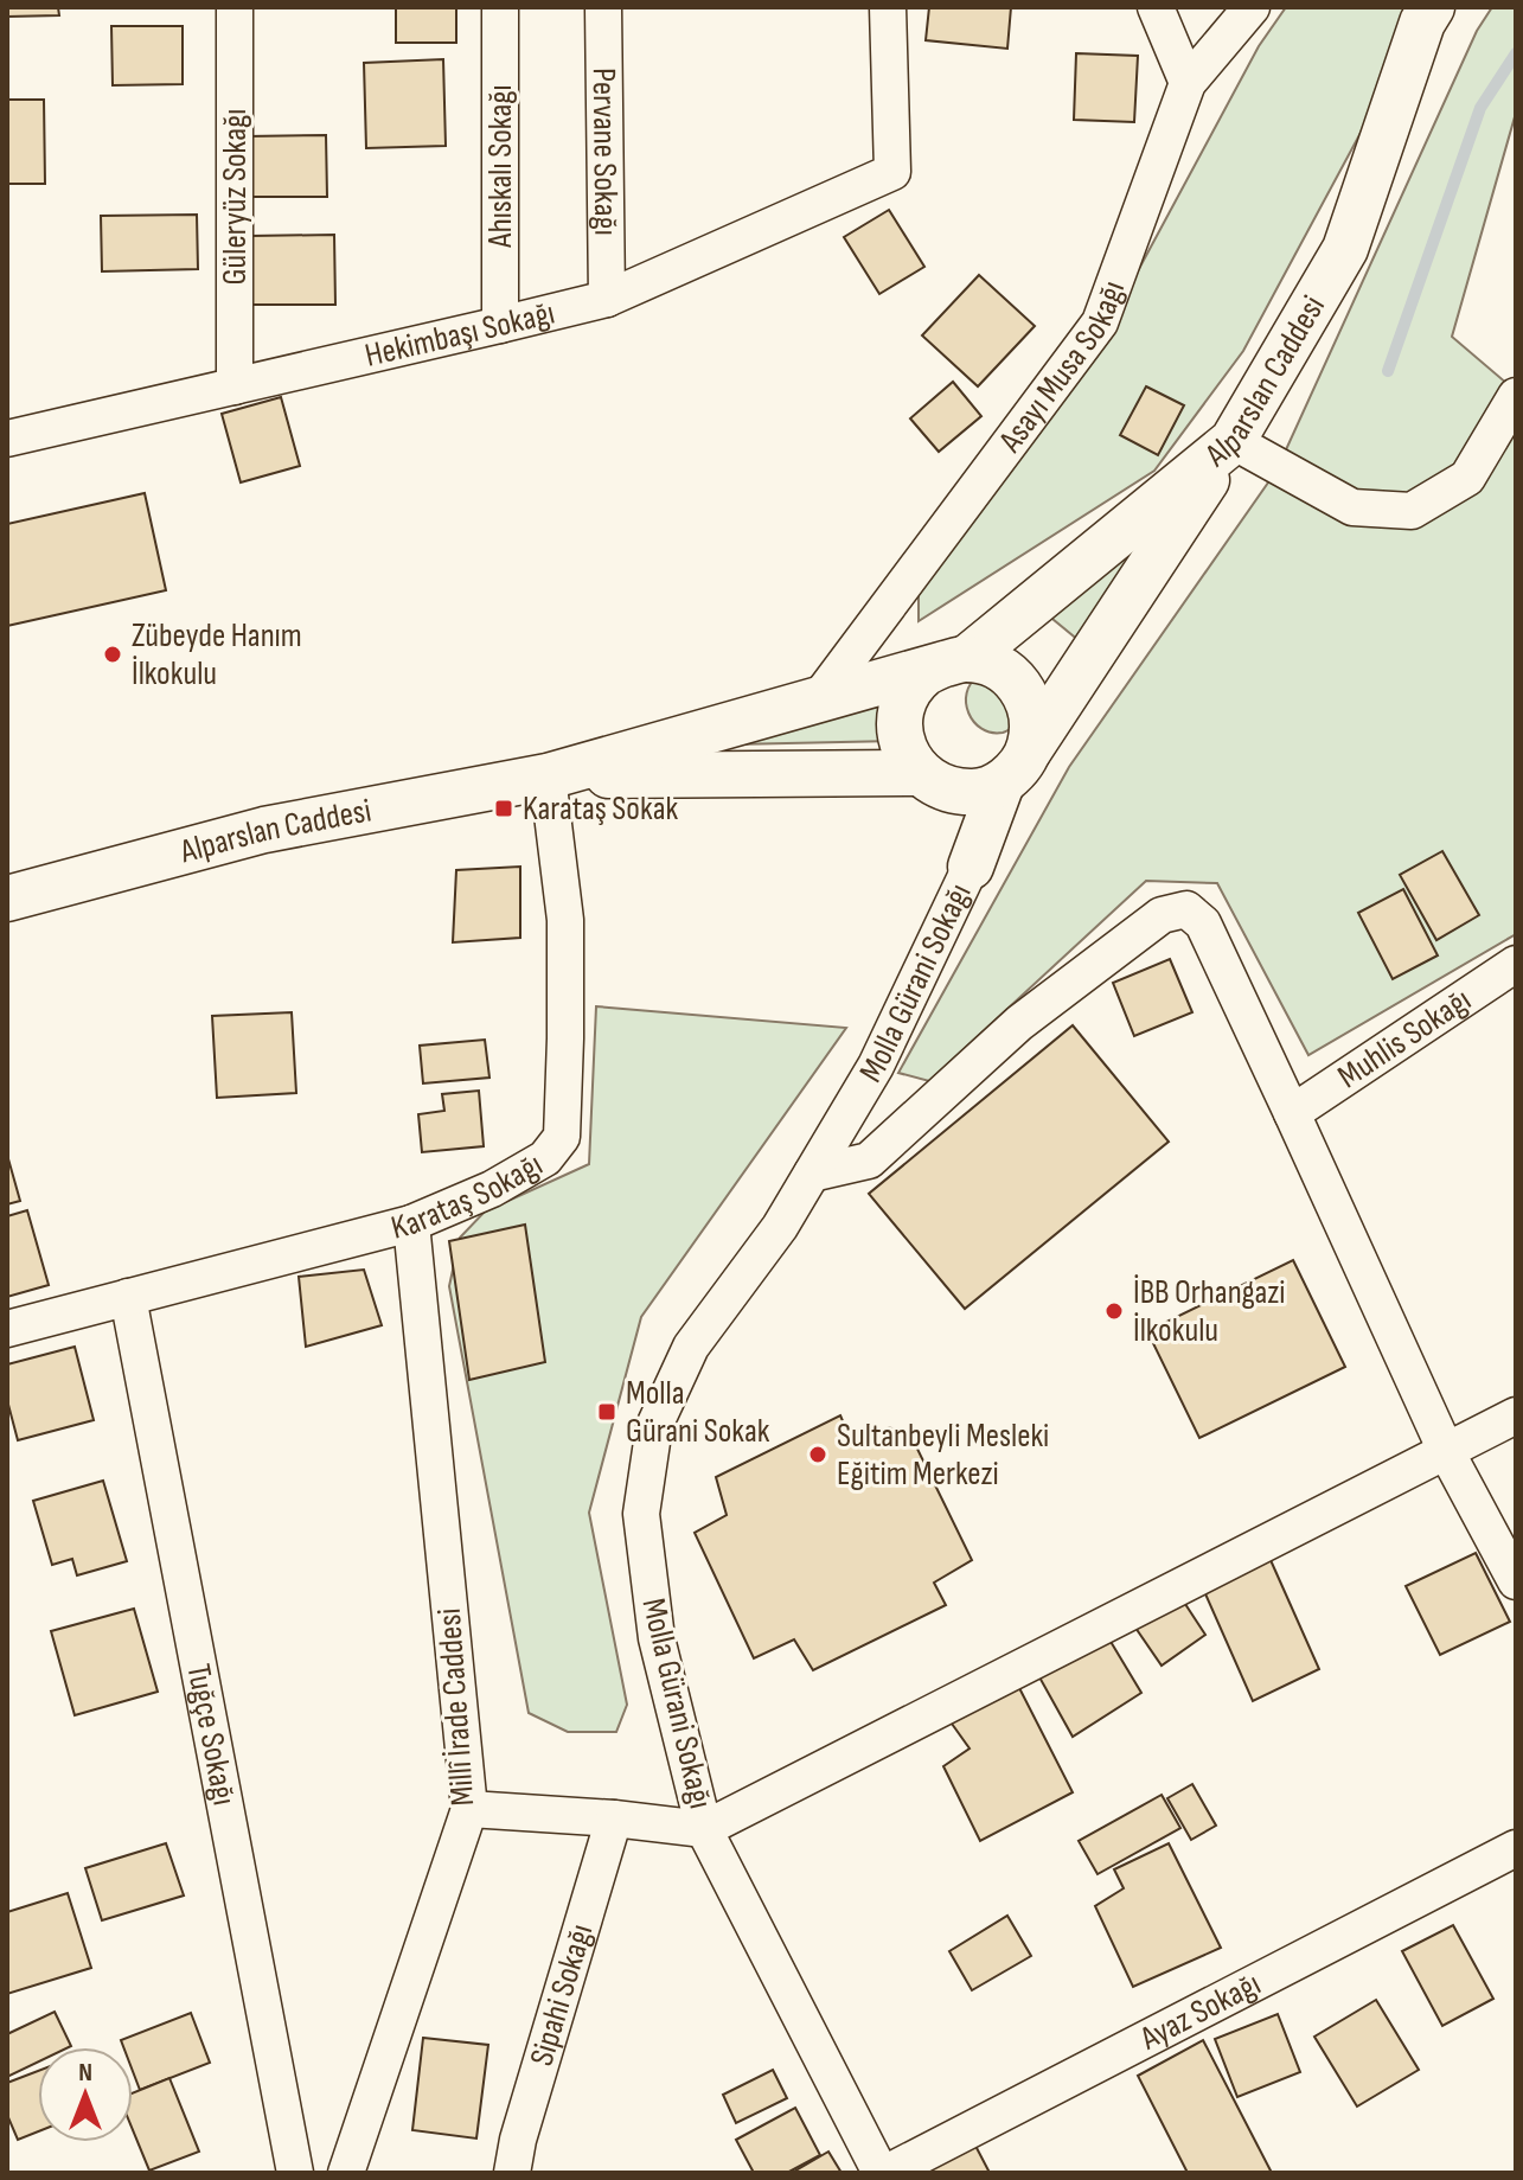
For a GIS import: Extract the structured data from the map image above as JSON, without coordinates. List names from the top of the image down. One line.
{"streets":{"street":["Pervane Sokağı","Ahıskalı Sokağı","Güleryüz Sokağı","Hekimbaşı Sokağı","Asayı Musa Sokağı","Alparslan Caddesi","Molla Gürani Sokağı","Muhlis Sokağı","Karataş Sokağı","Millî İrade Caddesi","Tuğçe Sokağı","Sipahi Sokağı","Ayaz Sokağı"]},"crossings":[["Pervane Sokağı","Hekimbaşı Sokağı"],["Ahıskalı Sokağı","Hekimbaşı Sokağı"],["Güleryüz Sokağı","Hekimbaşı Sokağı"],["Alparslan Caddesi","Karataş Sokağı"],["Karataş Sokağı","Millî İrade Caddesi"],["Karataş Sokağı","Tuğçe Sokağı"]],"places":{"other":["Zübeyde Hanım İlkokulu","İBB Orhangazi İlkokulu","Sultanbeyli Mesleki Eğitim Merkezi"],"transit":["Karataş Sokak","Molla Gürani Sokak"]},"north":"top"}
